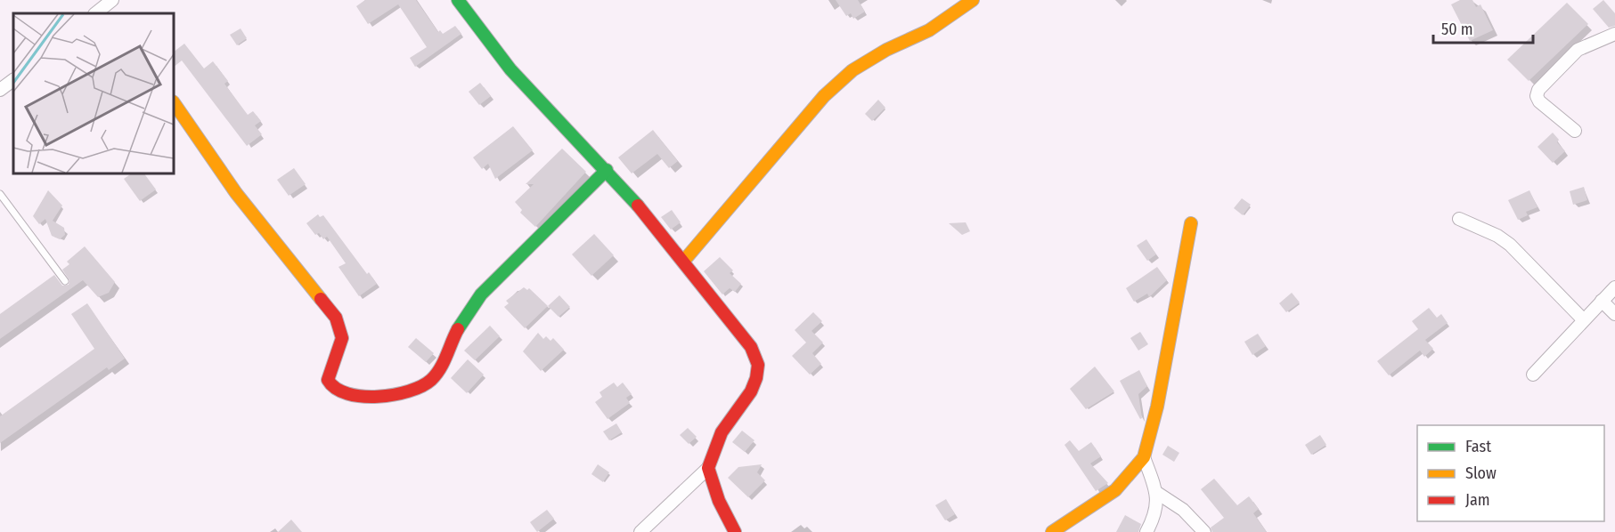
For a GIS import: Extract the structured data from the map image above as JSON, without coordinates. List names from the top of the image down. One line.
{"legend":["Fast","Slow","Jam"],"scale_bar":"50 m"}
